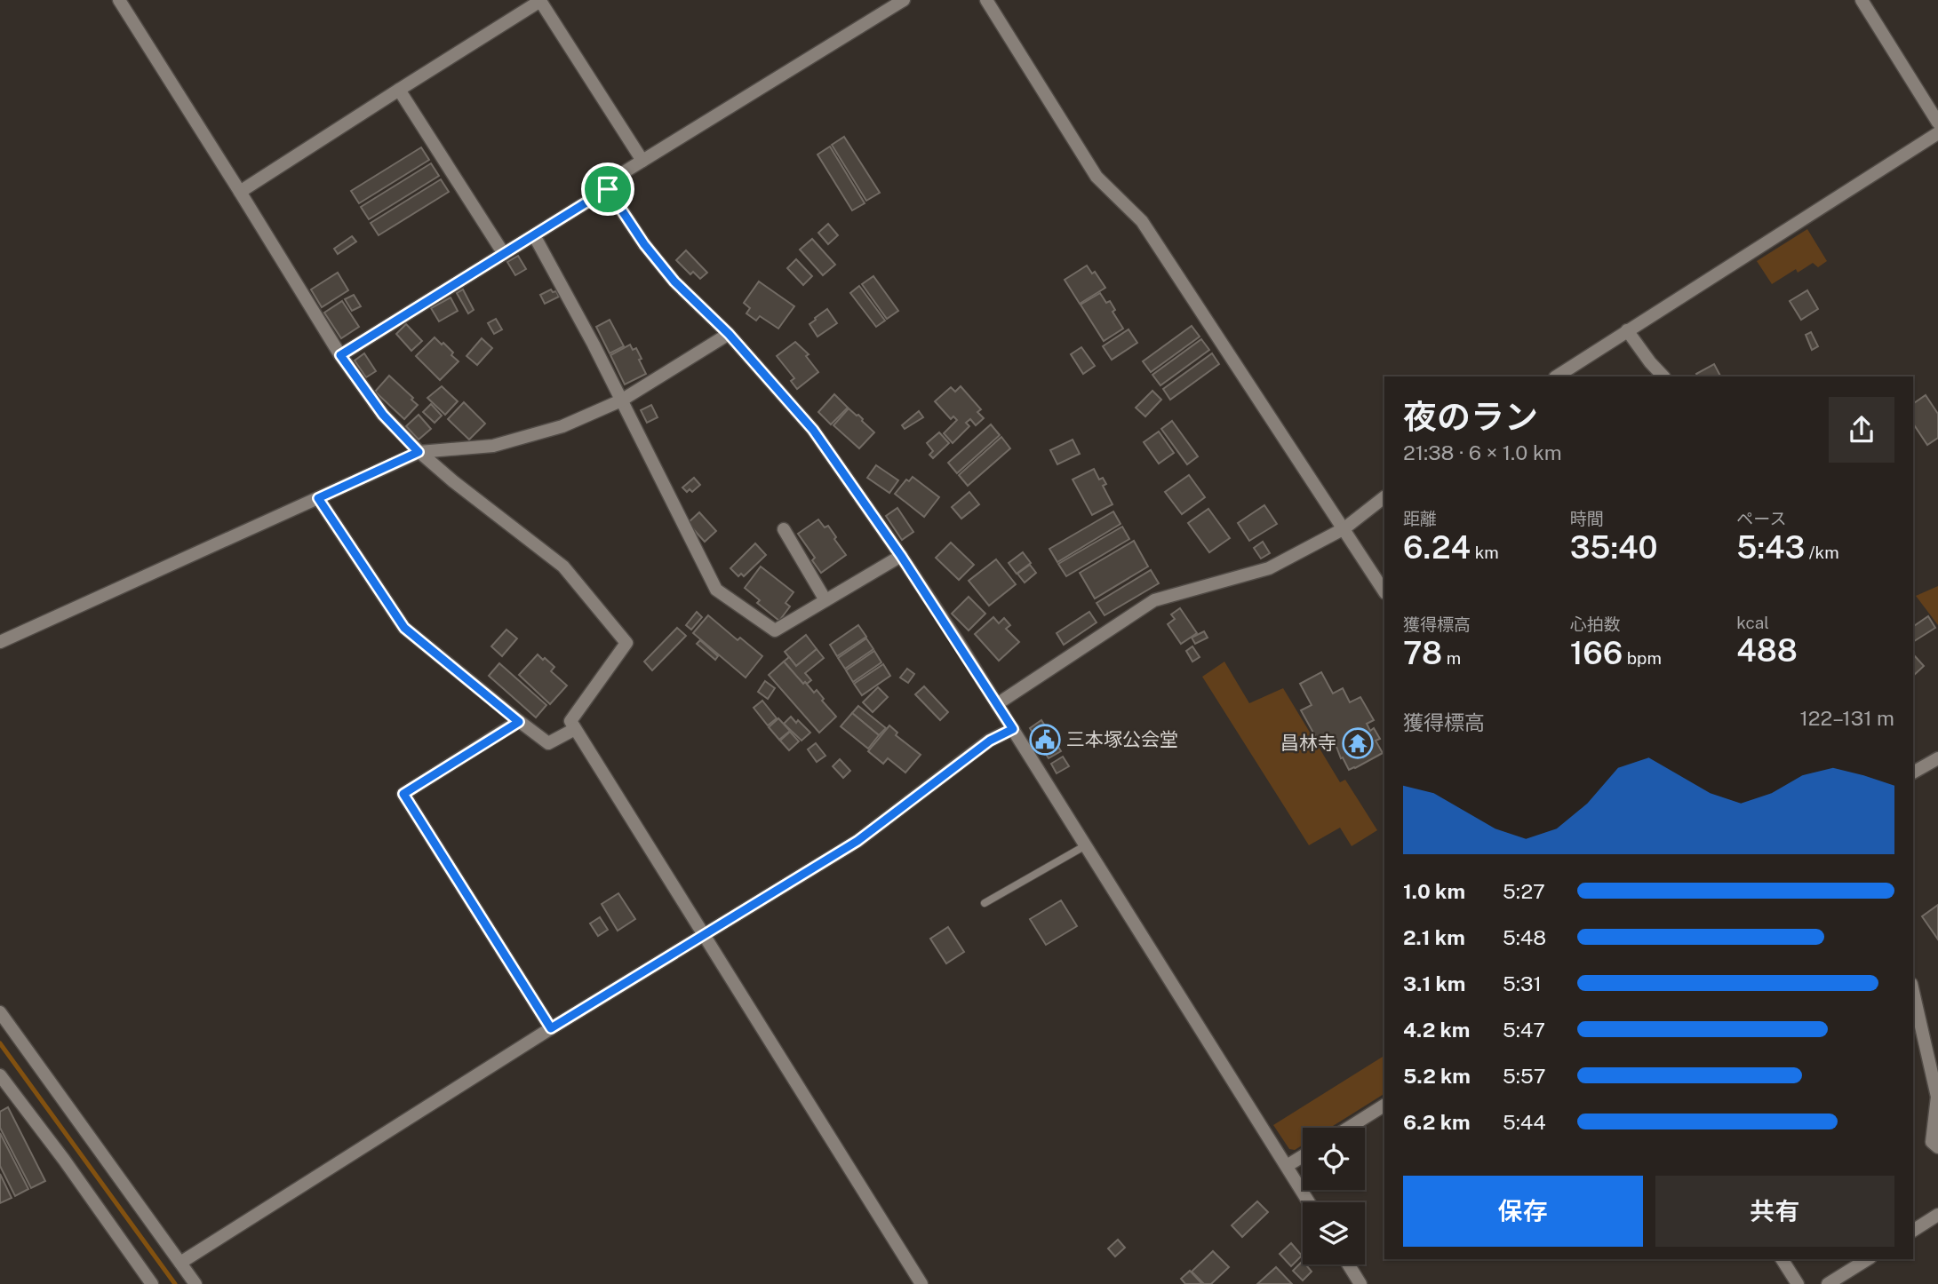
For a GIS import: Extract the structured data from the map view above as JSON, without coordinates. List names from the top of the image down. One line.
{"places":{"public building":["三本塚公会堂"],"temple":["昌林寺"]},"page":{"heading":["夜のラン","21:38 · 6 × 1.0 km"],"stats":[["距離","6.24 km"],["時間","35:40"],["ペース","5:43 /km"],["獲得標高","78 m"],["心拍数","166 bpm"],["kcal","488"]],"chart":["獲得標高","122–131 m"],"list":[{"name":"1.0 km","note":"5:27"},{"name":"2.1 km","note":"5:48"},{"name":"3.1 km","note":"5:31"},{"name":"4.2 km","note":"5:47"},{"name":"5.2 km","note":"5:57"},{"name":"6.2 km","note":"5:44"}],"buttons":["保存","共有"]}}
